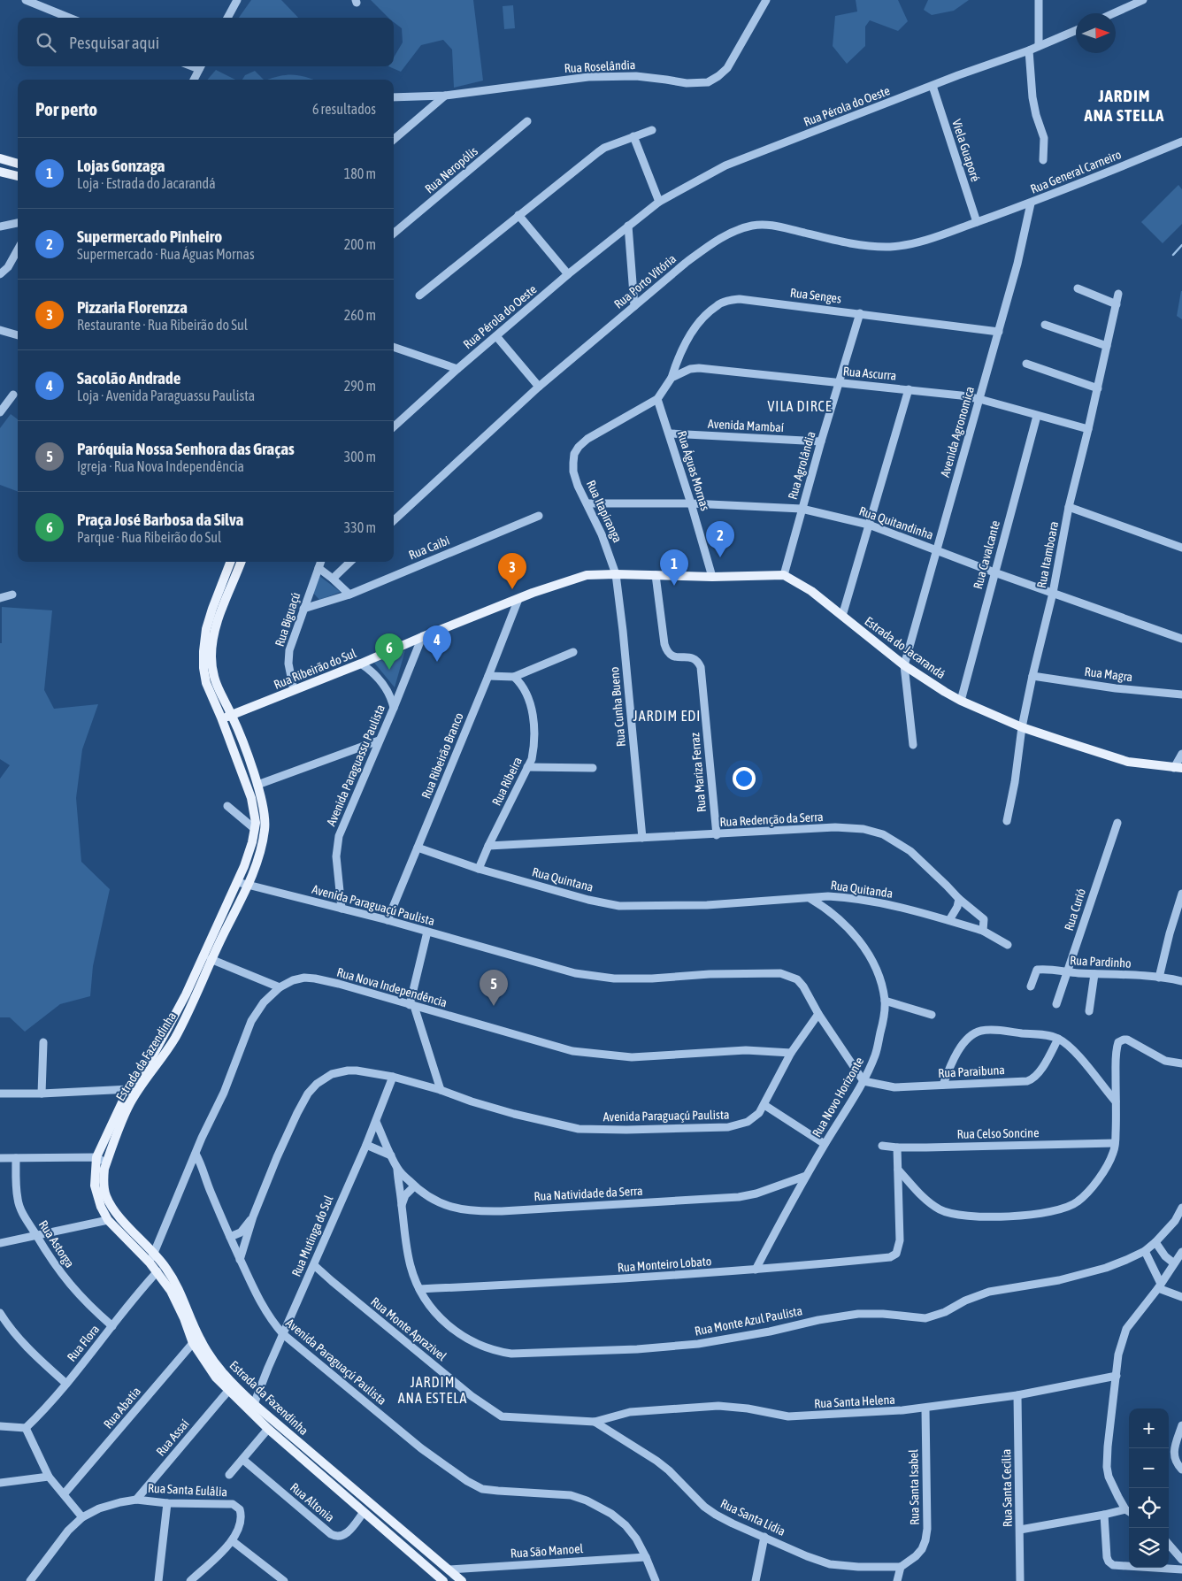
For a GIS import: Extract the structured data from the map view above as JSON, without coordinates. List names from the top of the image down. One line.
{"streets":{"main road":["Estrada do Jacarandá","Rua Ribeirão do Sul","Estrada da Fazendinha"],"street":["Rua Roselândia","Rua Pérola do Oeste","Viela Guaporé","Rua Neropólis","Rua General Carneiro","Rua Porto Vitória","Rua Senges","Rua Ascurra","Avenida Mambaí","Avenida Agronomica","Rua Agrolândia","Rua Águas Mornas","Rua Itapiranga","Rua Quitandinha","Rua Caibi","Rua Cavalcante","Rua Itamboara","Rua Biguaçú","Rua Magra","Rua Cunha Bueno","Rua Ribeirão Branco","Avenida Paraguassu Paulista","Rua Mariza Ferraz","Rua Ribeira","Rua Redenção da Serra","Rua Quintana","Rua Quitanda","Avenida Paraguaçú Paulista","Rua Curió","Rua Pardinho","Rua Nova Independência","Rua Paraibuna","Rua Novo Horizonte","Rua Celso Soncine","Rua Natividade da Serra","Rua Mutinga do Sul","Rua Astorga","Rua Monteiro Lobato","Rua Monte Azul Paulista","Rua Monte Aprazivel","Rua Flora","Rua Santa Helena","Rua Abatia","Rua Assaí","Rua Santa Isabel","Rua Santa Cecília","Rua Santa Eulâlia","Rua Altonia","Rua Santa Lídia","Rua São Manoel"]},"crossings":[["Rua Pérola do Oeste","Viela Guaporé"],["Viela Guaporé","Rua General Carneiro"],["Viela Guaporé","Rua Porto Vitória"],["Rua General Carneiro","Rua Porto Vitória"],["Rua General Carneiro","Avenida Agronomica"],["Rua Senges","Rua Ascurra"],["Rua Senges","Avenida Agronomica"],["Rua Senges","Rua Agrolândia"],["Rua Ascurra","Avenida Agronomica"],["Rua Ascurra","Rua Agrolândia"],["Rua Ascurra","Rua Cavalcante"],["Rua Ascurra","Rua Itamboara"],["Avenida Mambaí","Rua Agrolândia"],["Avenida Mambaí","Rua Águas Mornas"],["Avenida Agronomica","Rua Quitandinha"],["Avenida Agronomica","Estrada do Jacarandá"],["Rua Agrolândia","Rua Quitandinha"],["Rua Agrolândia","Estrada do Jacarandá"],["Rua Águas Mornas","Rua Itapiranga"],["Rua Águas Mornas","Rua Quitandinha"],["Rua Itapiranga","Rua Quitandinha"],["Rua Itapiranga","Rua Ribeirão do Sul"],["Rua Itapiranga","Rua Cunha Bueno"],["Rua Quitandinha","Rua Cavalcante"],["Rua Quitandinha","Rua Itamboara"],["Rua Caibi","Rua Biguaçú"],["Rua Cavalcante","Estrada do Jacarandá"],["Rua Itamboara","Estrada do Jacarandá"],["Rua Itamboara","Rua Magra"],["Rua Biguaçú","Rua Ribeirão do Sul"],["Rua Ribeirão do Sul","Rua Cunha Bueno"],["Rua Ribeirão do Sul","Rua Ribeirão Branco"],["Rua Ribeirão do Sul","Avenida Paraguassu Paulista"],["Rua Ribeirão do Sul","Estrada da Fazendinha"],["Rua Cunha Bueno","Rua Redenção da Serra"],["Rua Ribeirão Branco","Rua Quintana"],["Rua Ribeirão Branco","Avenida Paraguaçú Paulista"],["Avenida Paraguassu Paulista","Avenida Paraguaçú Paulista"],["Rua Mariza Ferraz","Rua Redenção da Serra"],["Rua Ribeira","Rua Redenção da Serra"],["Rua Ribeira","Rua Quintana"],["Rua Redenção da Serra","Rua Quitanda"],["Rua Quintana","Rua Quitanda"],["Rua Quitanda","Rua Novo Horizonte"],["Avenida Paraguaçú Paulista","Rua Nova Independência"],["Avenida Paraguaçú Paulista","Estrada da Fazendinha"],["Avenida Paraguaçú Paulista","Rua Mutinga do Sul"],["Avenida Paraguaçú Paulista","Rua São Manoel"],["Rua Curió","Rua Pardinho"],["Rua Nova Independência","Estrada da Fazendinha"],["Estrada da Fazendinha","Rua Mutinga do Sul"],["Estrada da Fazendinha","Rua Flora"],["Estrada da Fazendinha","Rua Abatia"],["Estrada da Fazendinha","Rua Assaí"],["Estrada da Fazendinha","Rua Altonia"],["Estrada da Fazendinha","Rua São Manoel"],["Rua Paraibuna","Rua Novo Horizonte"],["Rua Novo Horizonte","Rua Natividade da Serra"],["Rua Novo Horizonte","Rua Monteiro Lobato"],["Rua Natividade da Serra","Rua Mutinga do Sul"],["Rua Natividade da Serra","Rua Monte Azul Paulista"],["Rua Mutinga do Sul","Rua Monte Aprazivel"],["Rua Astorga","Rua Flora"],["Rua Monteiro Lobato","Rua Monte Azul Paulista"],["Rua Monte Aprazivel","Rua Santa Helena"],["Rua Monte Aprazivel","Rua Santa Lídia"],["Rua Santa Helena","Rua Santa Isabel"],["Rua Santa Helena","Rua Santa Cecília"],["Rua Santa Helena","Rua Santa Lídia"],["Rua Assaí","Rua Santa Eulâlia"],["Rua Santa Isabel","Rua Santa Lídia"]],"districts":["JARDIM ANA STELLA","VILA DIRCE","JARDIM EDI","JARDIM ANA ESTELA"],"north":"right","page":{"search":"Pesquisar aqui","heading":["Por perto","6 resultados"],"list":[{"mark":"1","name":"Lojas Gonzaga","note":"Loja · Estrada do Jacarandá","value":"180 m"},{"mark":"2","name":"Supermercado Pinheiro","note":"Supermercado · Rua Águas Mornas","value":"200 m"},{"mark":"3","name":"Pizzaria Florenzza","note":"Restaurante · Rua Ribeirão do Sul","value":"260 m"},{"mark":"4","name":"Sacolão Andrade","note":"Loja · Avenida Paraguassu Paulista","value":"290 m"},{"mark":"5","name":"Paróquia Nossa Senhora das Graças","note":"Igreja · Rua Nova Independência","value":"300 m"},{"mark":"6","name":"Praça José Barbosa da Silva","note":"Parque · Rua Ribeirão do Sul","value":"330 m"}],"pins":["2","1","3","4","6","5"],"map_buttons":["+","−"]}}
